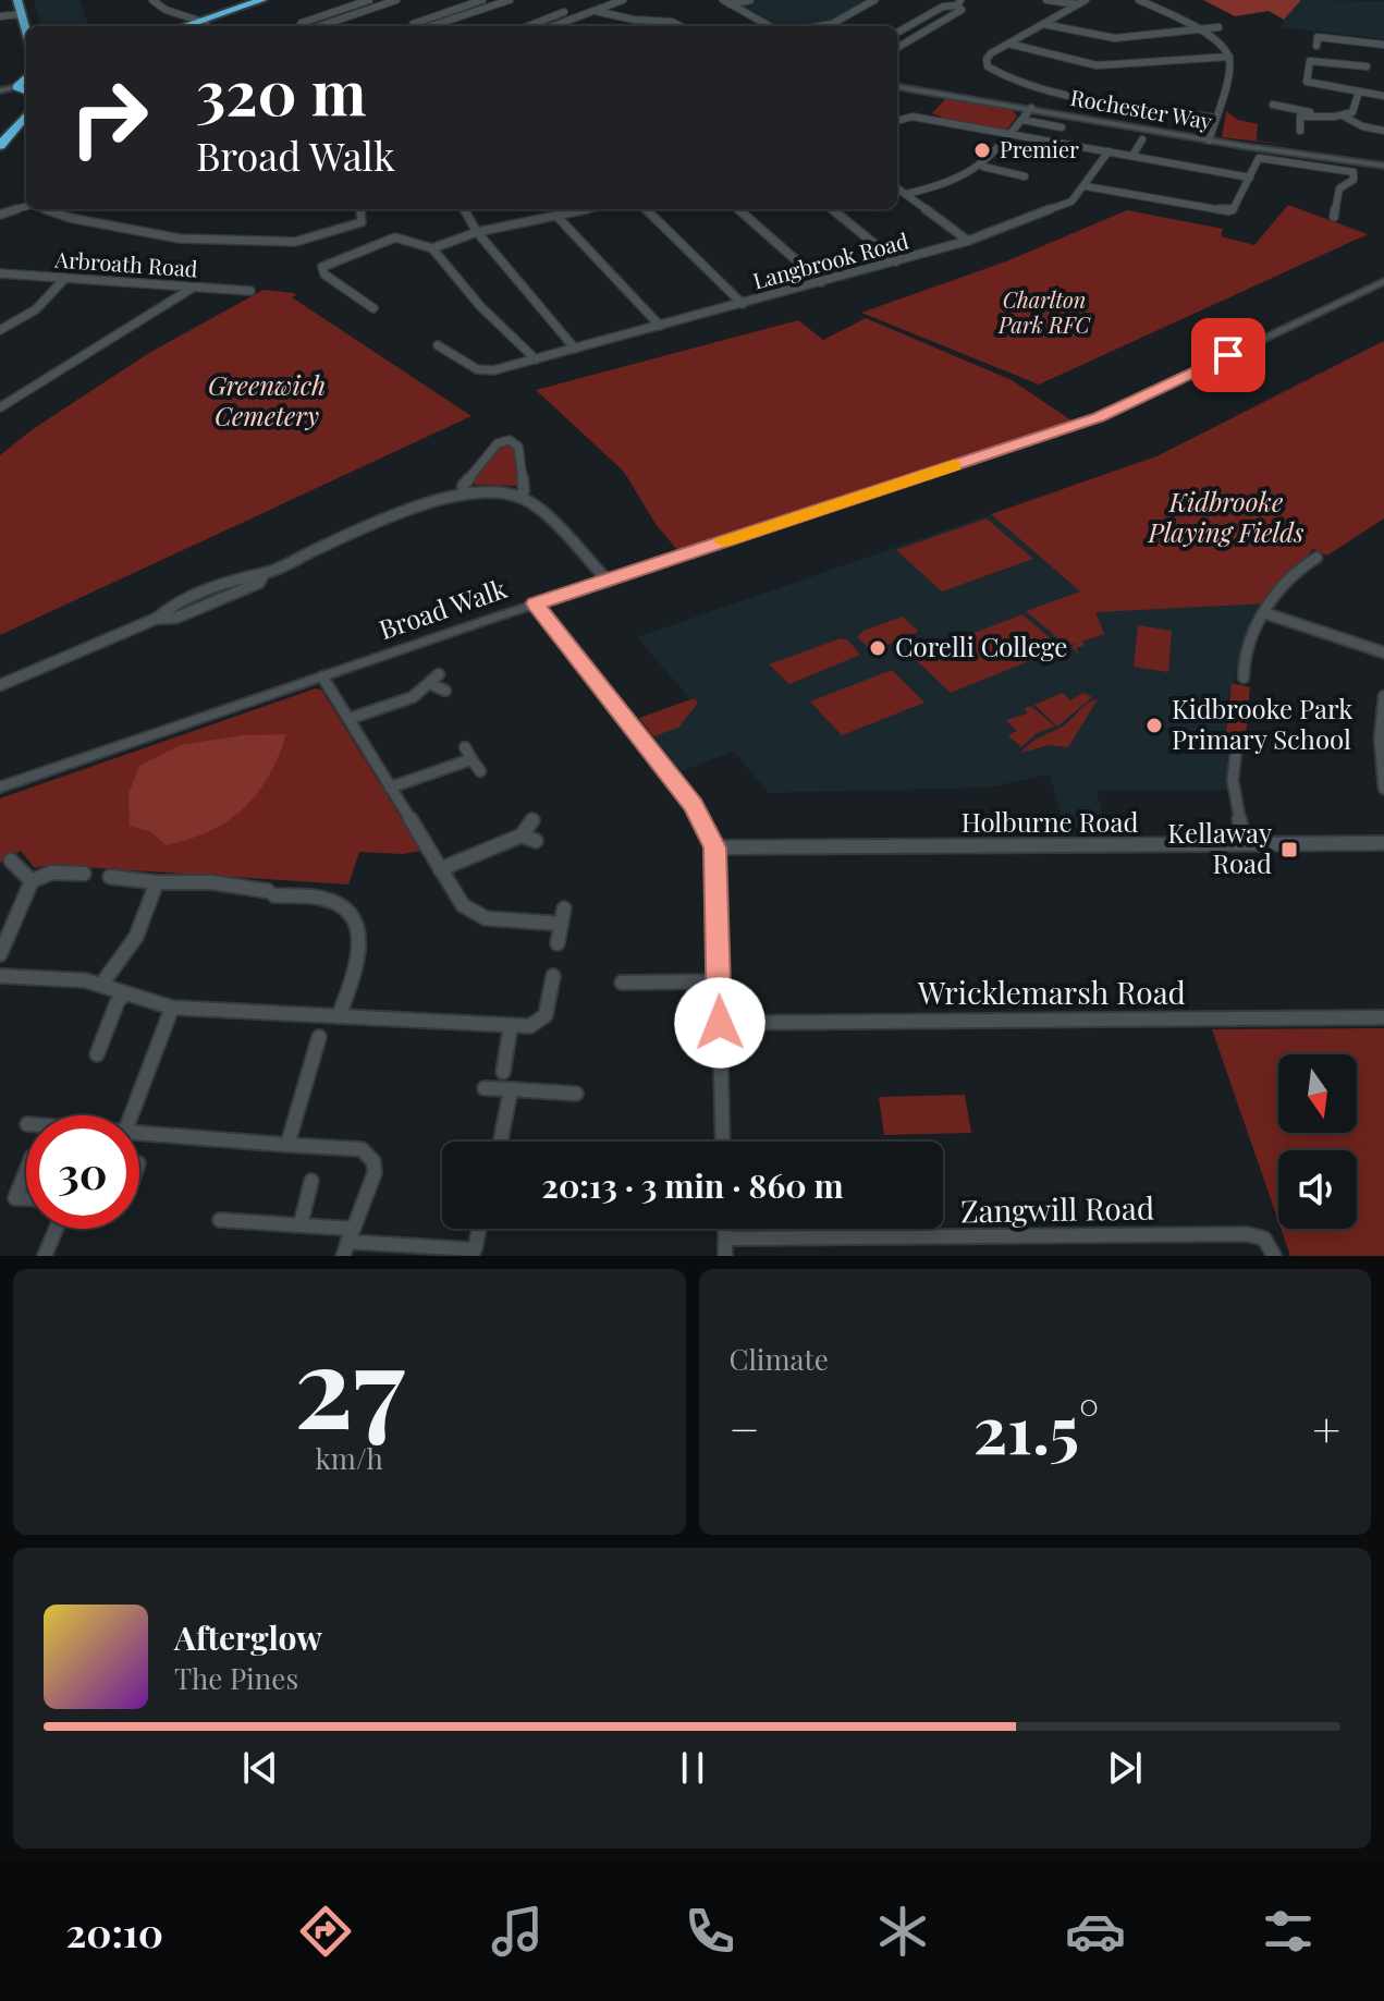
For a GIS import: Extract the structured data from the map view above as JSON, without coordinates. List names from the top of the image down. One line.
{"streets":{"street":["Rochester Way","Langbrook Road","Arbroath Road","Broad Walk","Holburne Road","Wricklemarsh Road","Zangwill Road"]},"parks":["Charlton Park RFC","Greenwich Cemetery","Kidbrooke Playing Fields"],"places":{"other":["Premier","Corelli College","Kidbrooke Park Primary School"],"transit":["Kellaway Road"]},"north":"bottom","page":{"turn":["320 m","Broad Walk"],"limit":"30","trip":"20:13 · 3 min · 860 m","tile":[["27","km/h"],"Climate"],"heat":["−","21.5°","+"],"song":["Afterglow","The Pines"],"tabs":"20:10"}}
